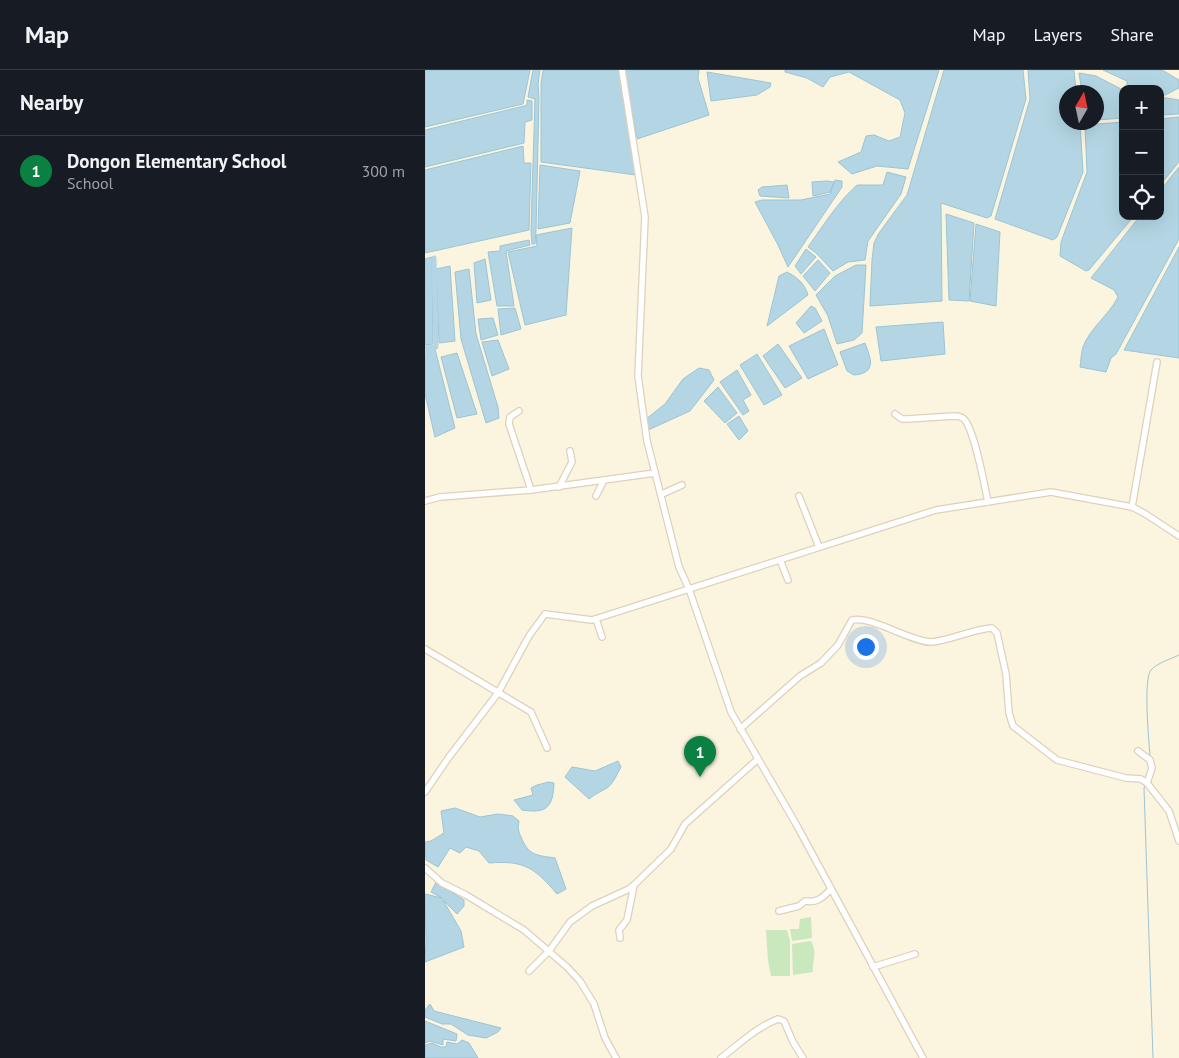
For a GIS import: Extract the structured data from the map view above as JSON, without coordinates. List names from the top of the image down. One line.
{"north":"top","page":{"header":"Map","nav":["Map","Layers","Share"],"heading":"Nearby","map_buttons":["+","−"],"list":[{"mark":"1","name":"Dongon Elementary School","note":"School","value":"300 m"}],"pins":"1"}}
